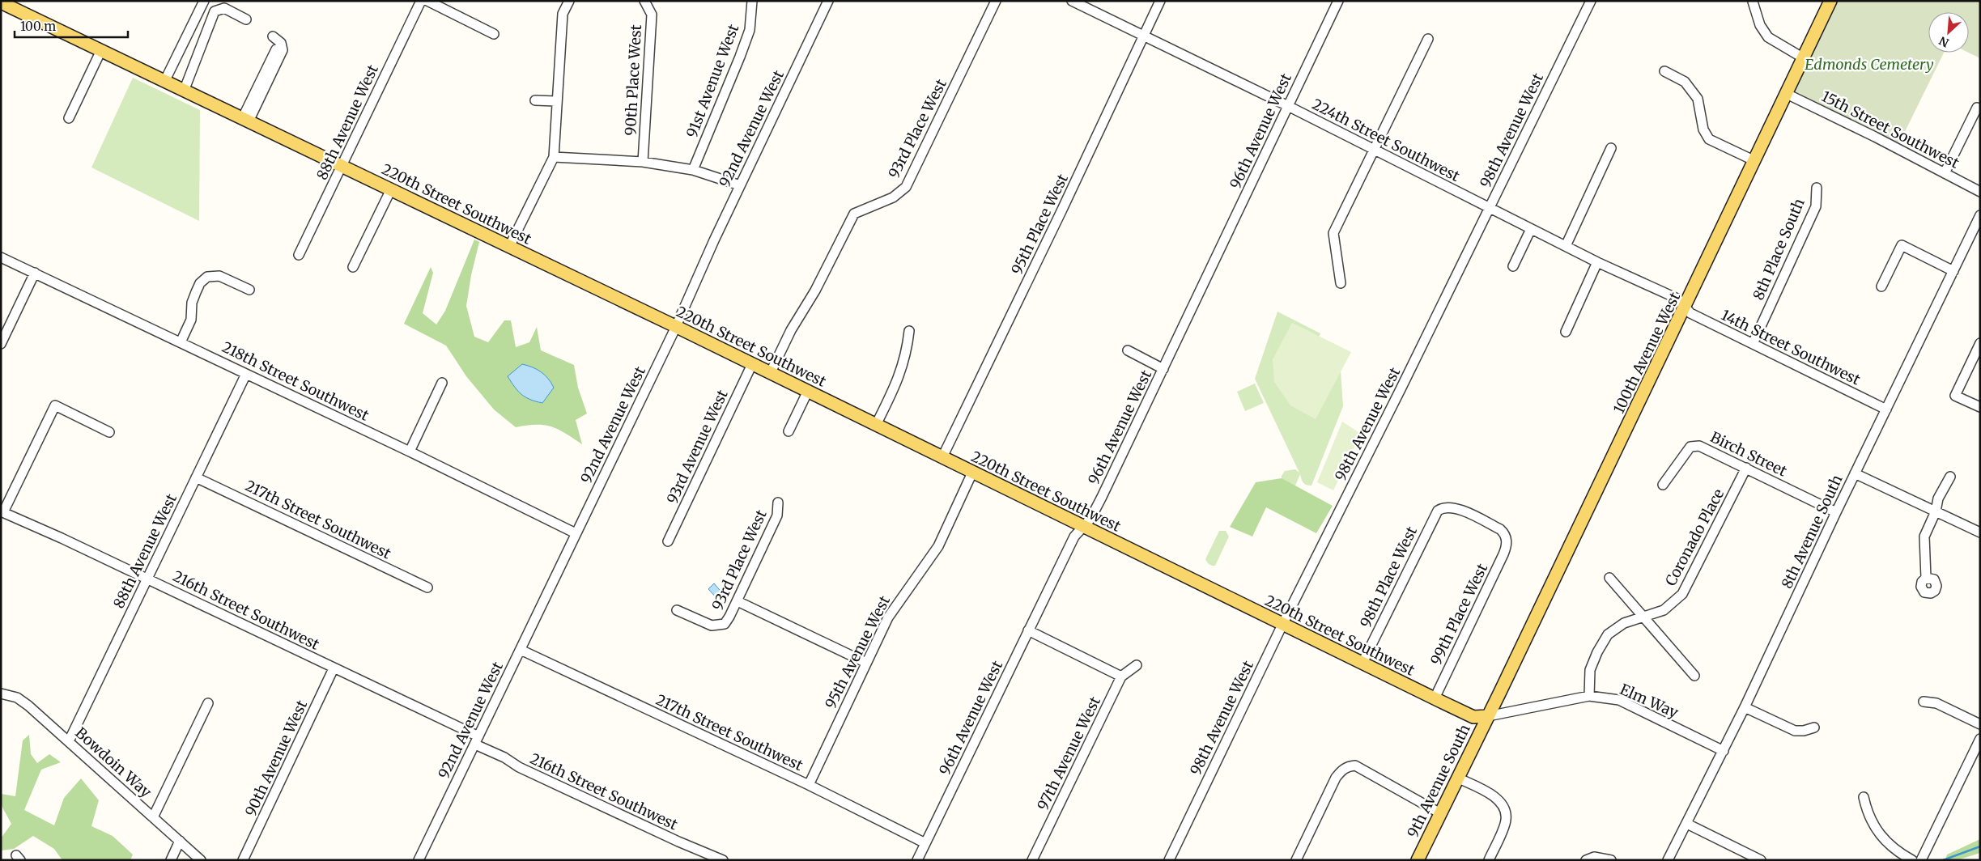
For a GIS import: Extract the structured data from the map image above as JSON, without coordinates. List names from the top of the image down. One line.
{"streets":{"main road":["220th Street Southwest","100th Avenue West","9th Avenue South"],"street":["90th Place West","91st Avenue West","88th Avenue West","92nd Avenue West","93rd Place West","15th Street Southwest","98th Avenue West","96th Avenue West","224th Street Southwest","95th Place West","8th Place South","14th Street Southwest","218th Street Southwest","93rd Avenue West","Birch Street","217th Street Southwest","8th Avenue South","Coronado Place","98th Place West","216th Street Southwest","99th Place West","95th Avenue West","Elm Way","97th Avenue West","90th Avenue West","Bowdoin Way"]},"crossings":[["88th Avenue West","220th Street Southwest"],["88th Avenue West","218th Street Southwest"],["88th Avenue West","217th Street Southwest"],["88th Avenue West","216th Street Southwest"],["88th Avenue West","Bowdoin Way"],["92nd Avenue West","220th Street Southwest"],["92nd Avenue West","218th Street Southwest"],["92nd Avenue West","217th Street Southwest"],["92nd Avenue West","216th Street Southwest"],["93rd Place West","220th Street Southwest"],["15th Street Southwest","100th Avenue West"],["98th Avenue West","224th Street Southwest"],["98th Avenue West","220th Street Southwest"],["96th Avenue West","224th Street Southwest"],["96th Avenue West","220th Street Southwest"],["96th Avenue West","217th Street Southwest"],["224th Street Southwest","95th Place West"],["224th Street Southwest","14th Street Southwest"],["224th Street Southwest","100th Avenue West"],["220th Street Southwest","95th Place West"],["220th Street Southwest","100th Avenue West"],["220th Street Southwest","93rd Avenue West"],["220th Street Southwest","98th Place West"],["220th Street Southwest","99th Place West"],["220th Street Southwest","95th Avenue West"],["220th Street Southwest","Elm Way"],["220th Street Southwest","9th Avenue South"],["8th Place South","14th Street Southwest"],["14th Street Southwest","100th Avenue West"],["14th Street Southwest","8th Avenue South"],["100th Avenue West","Elm Way"],["100th Avenue West","9th Avenue South"],["Birch Street","8th Avenue South"],["Birch Street","Coronado Place"],["217th Street Southwest","95th Avenue West"],["8th Avenue South","Elm Way"],["Coronado Place","Elm Way"],["98th Place West","99th Place West"],["216th Street Southwest","90th Avenue West"],["Elm Way","9th Avenue South"]],"parks":["Edmonds Cemetery"],"scale_bar":"100 m","north":"bottom left"}
